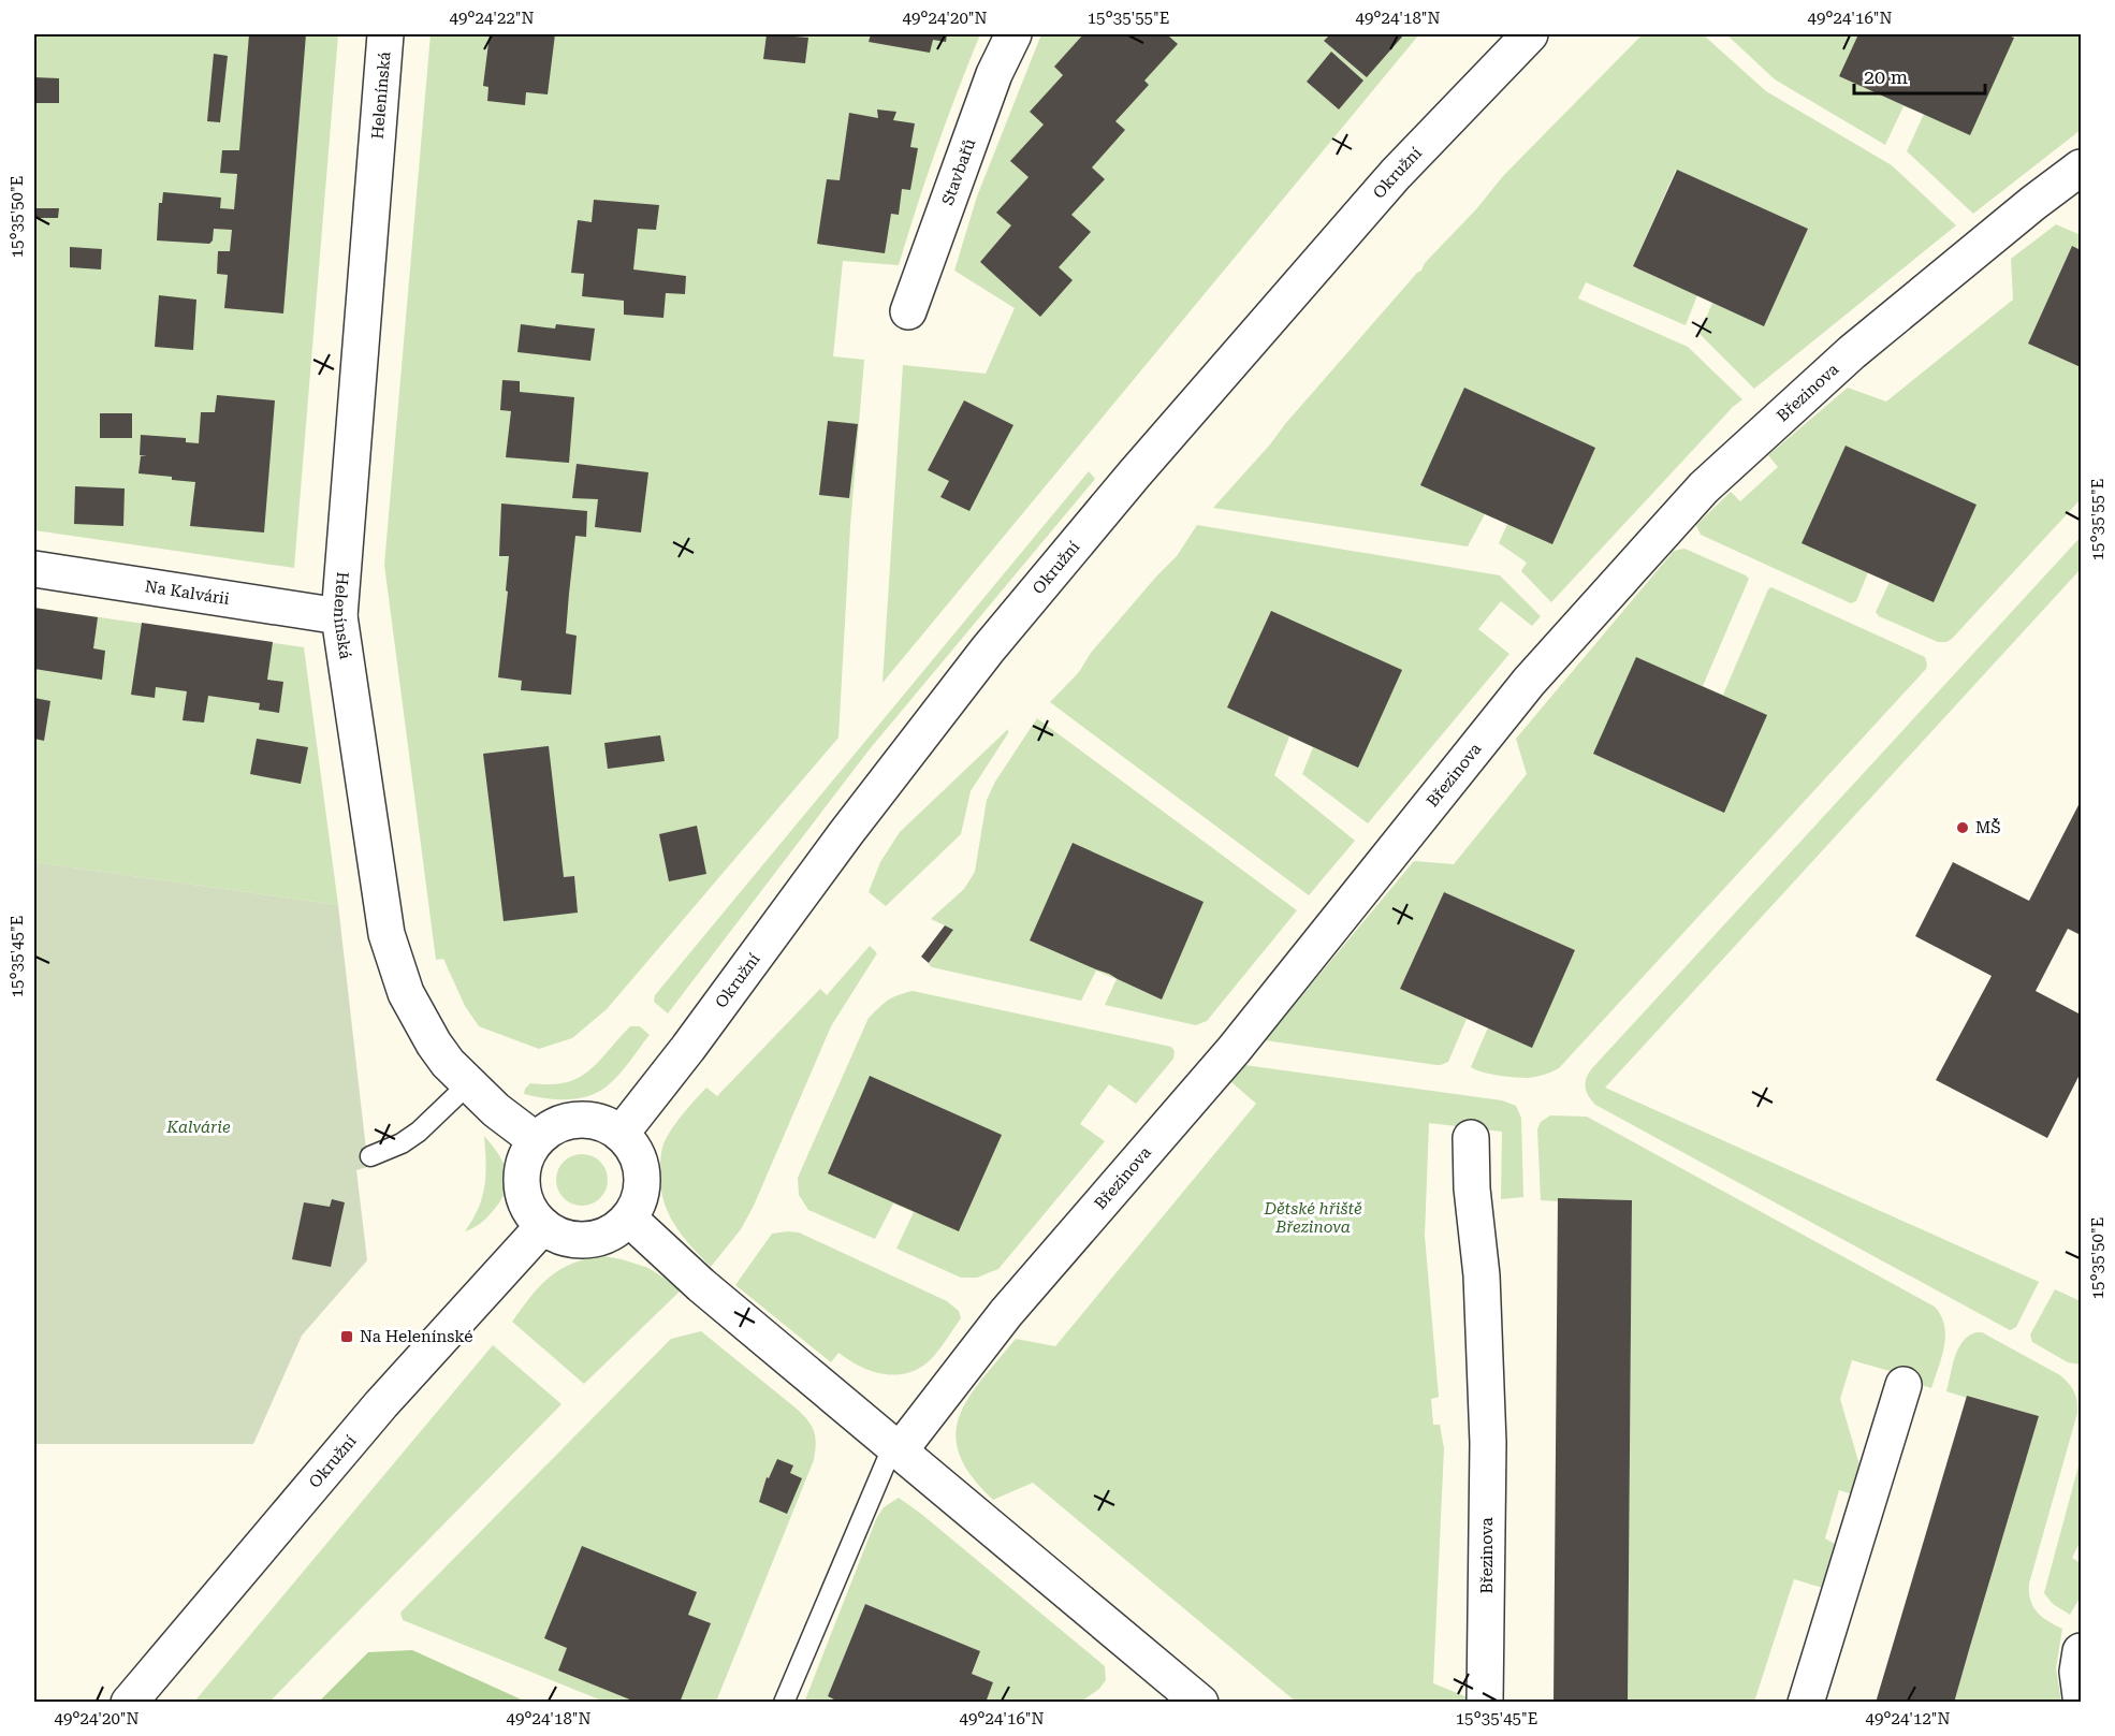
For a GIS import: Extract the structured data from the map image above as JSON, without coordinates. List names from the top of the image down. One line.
{"streets":{"street":["Helenínská","Stavbařů","Okružní","Březinova","Na Kalvárii"]},"crossings":[["Helenínská","Okružní"],["Helenínská","Na Kalvárii"]],"parks":["Kalvárie","Dětské hřiště Březinova"],"places":{"other":["MŠ"],"transit":["Na Helenínské"]},"scale_bar":"20 m","coordinates":["49°24'22\"N","49°24'20\"N","15°35'55\"E","49°24'18\"N","49°24'16\"N","15°35'50\"E","15°35'45\"E","49°24'12\"N"]}
